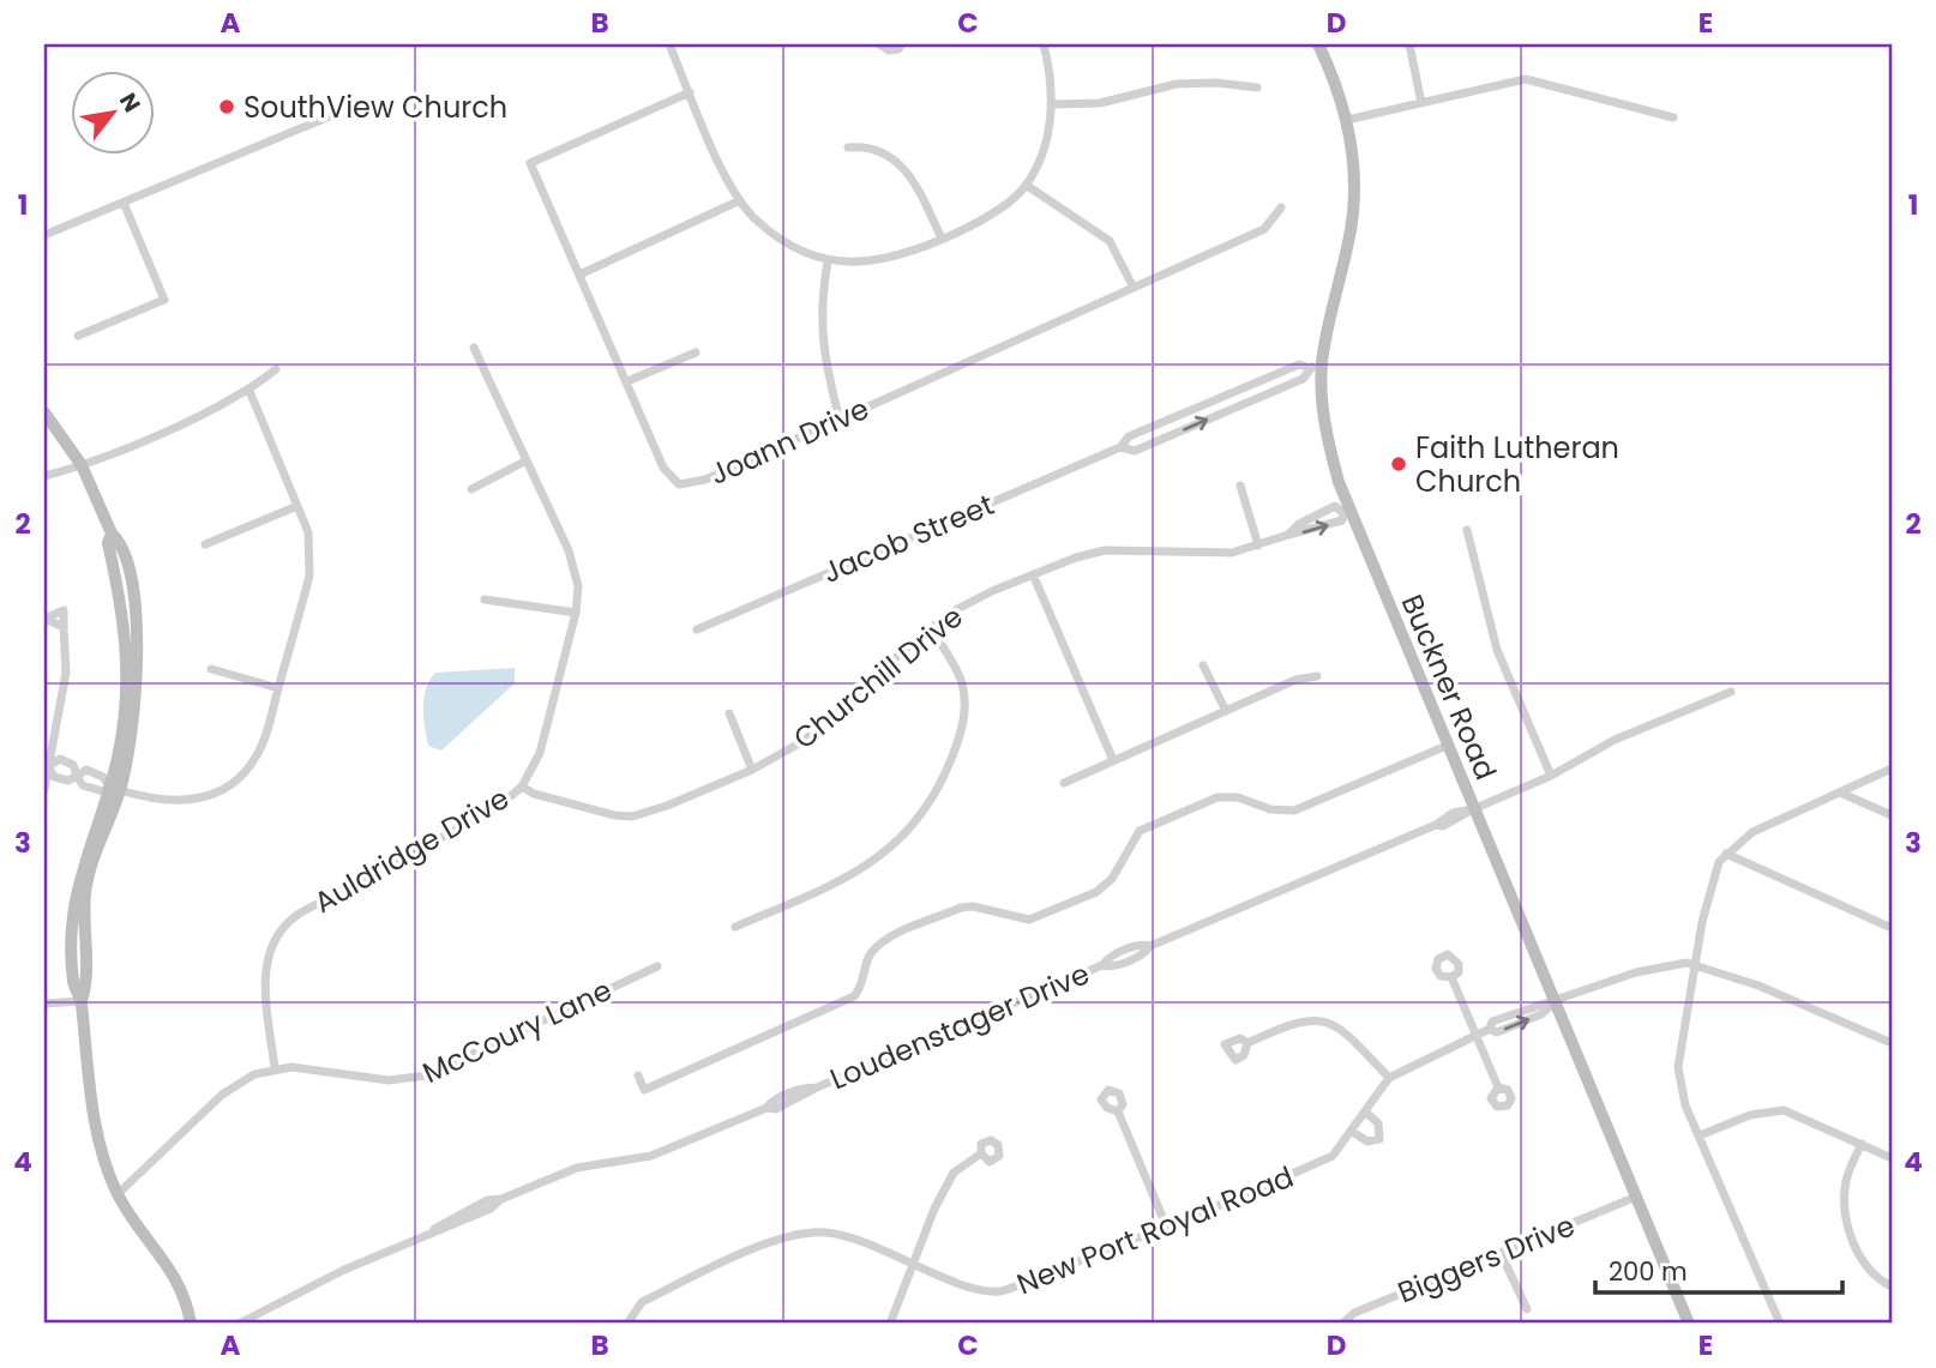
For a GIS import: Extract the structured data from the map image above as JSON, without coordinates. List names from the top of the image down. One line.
{"streets":{"street":["Joann Drive","Jacob Street","Churchill Drive","Buckner Road","Auldridge Drive","Loudenstager Drive","McCoury Lane","New Port Royal Road","Biggers Drive"]},"crossings":[["Jacob Street","Buckner Road"],["Churchill Drive","Buckner Road"],["Churchill Drive","Auldridge Drive"],["Buckner Road","Loudenstager Drive"],["Buckner Road","New Port Royal Road"],["Buckner Road","Biggers Drive"],["Auldridge Drive","McCoury Lane"]],"places":["SouthView Church","Faith Lutheran Church"],"scale_bar":"200 m","north":"top right","grid":{"columns":["A","B","C","D","E"],"rows":["1","2","3","4"]}}
